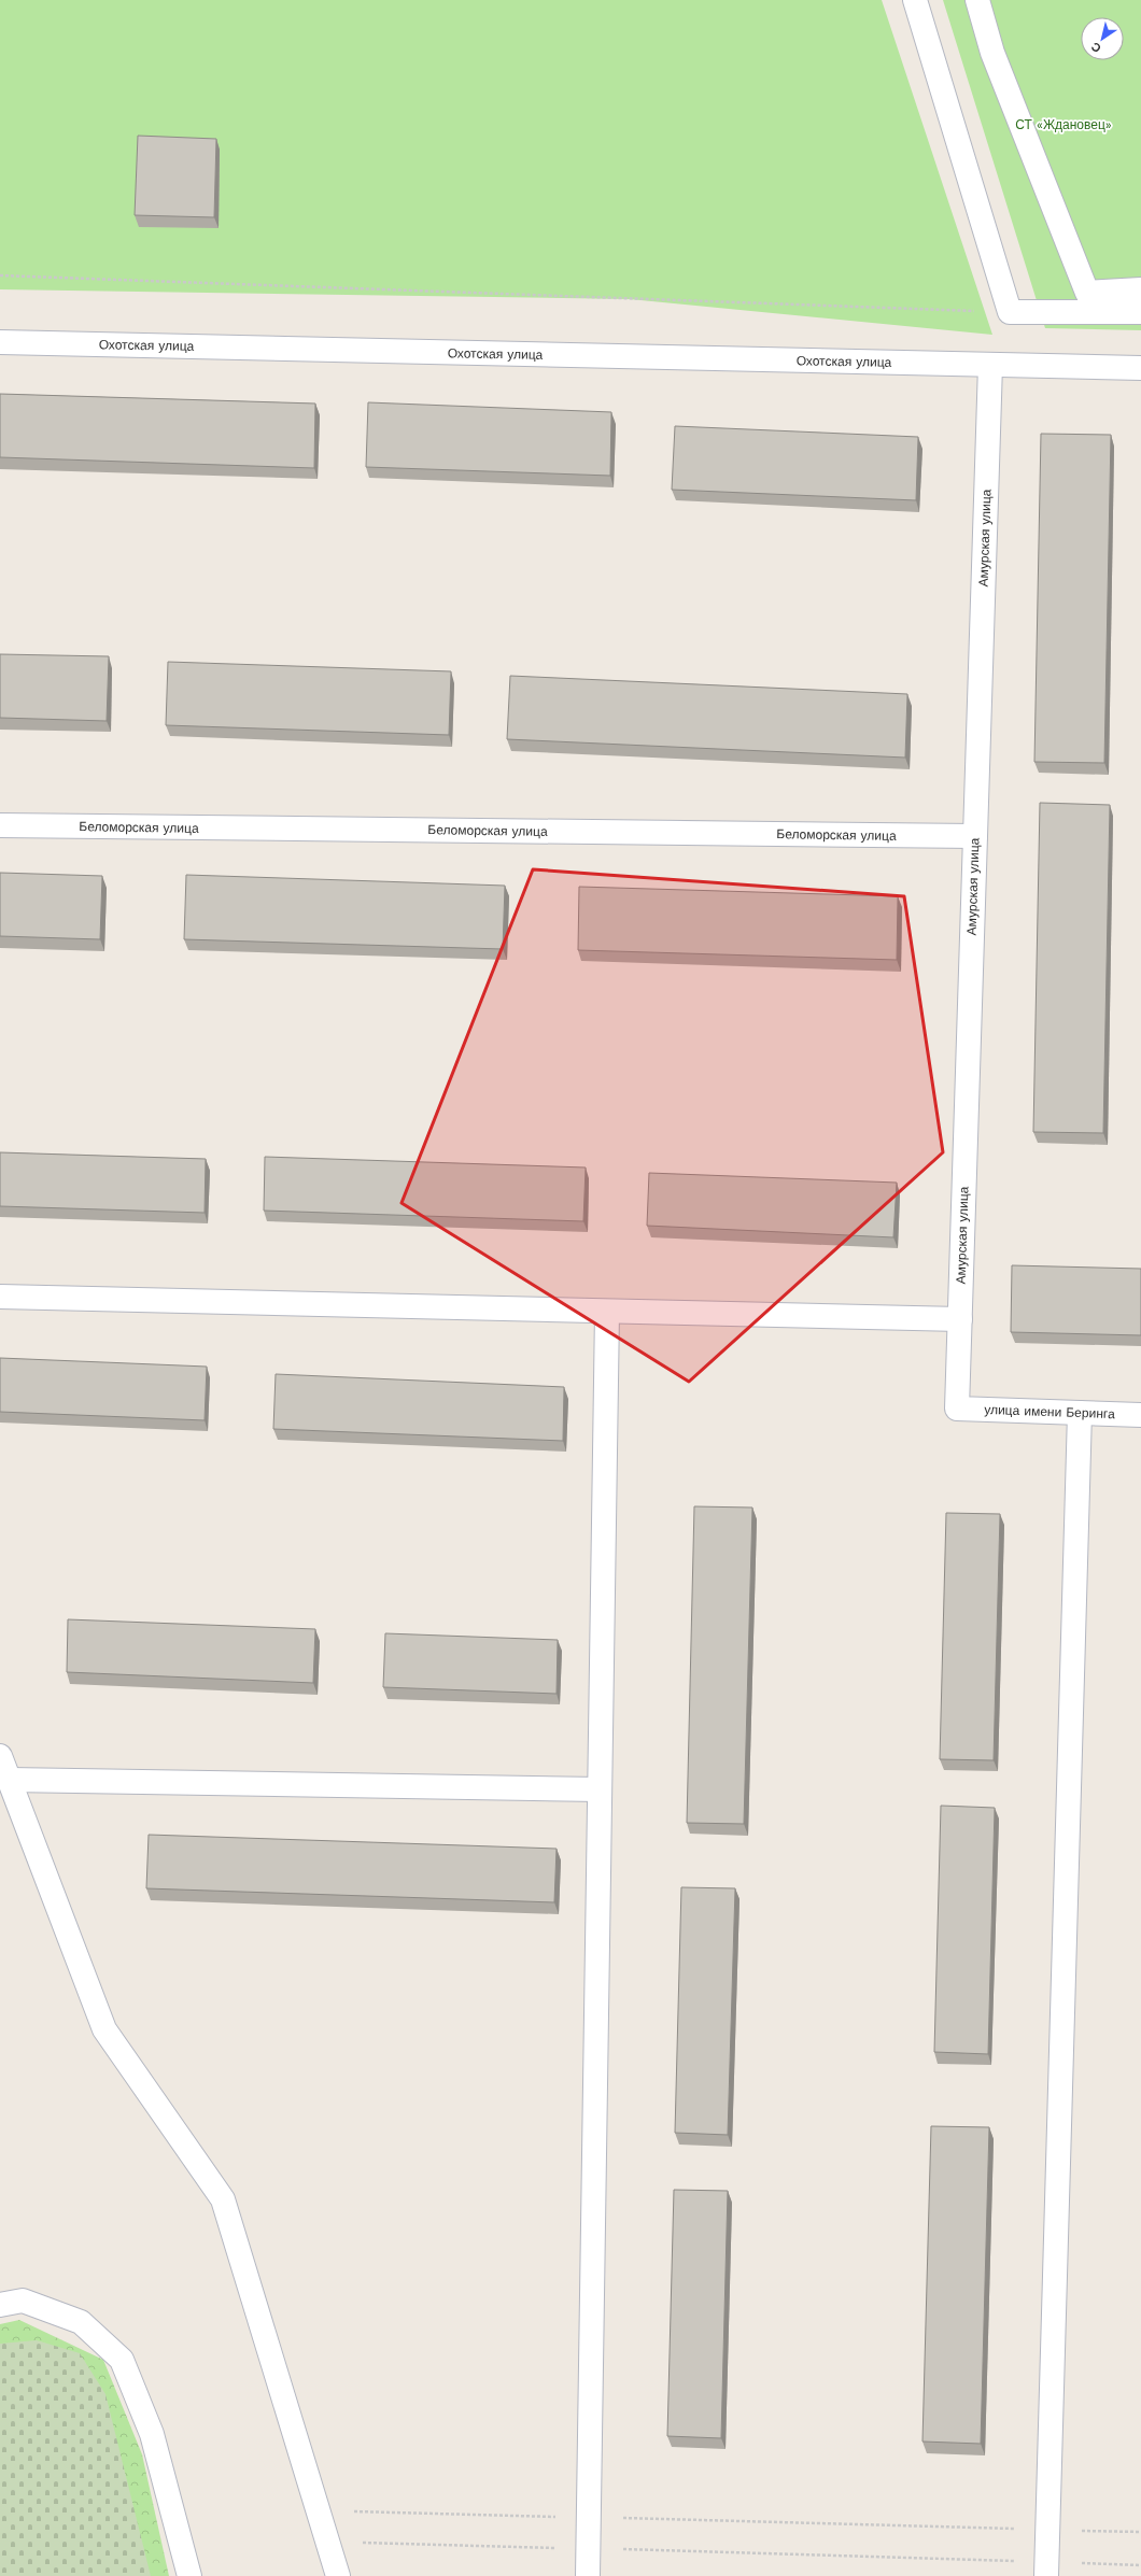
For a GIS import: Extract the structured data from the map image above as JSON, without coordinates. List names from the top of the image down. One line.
{"streets":{"street":["Охотская улица","Амурская улица","Беломорская улица","улица имени Беринга"]},"crossings":[["Охотская улица","Амурская улица"],["Амурская улица","Беломорская улица"],["Амурская улица","улица имени Беринга"]],"parks":["СТ «Ждановец»"],"north":"bottom left"}
